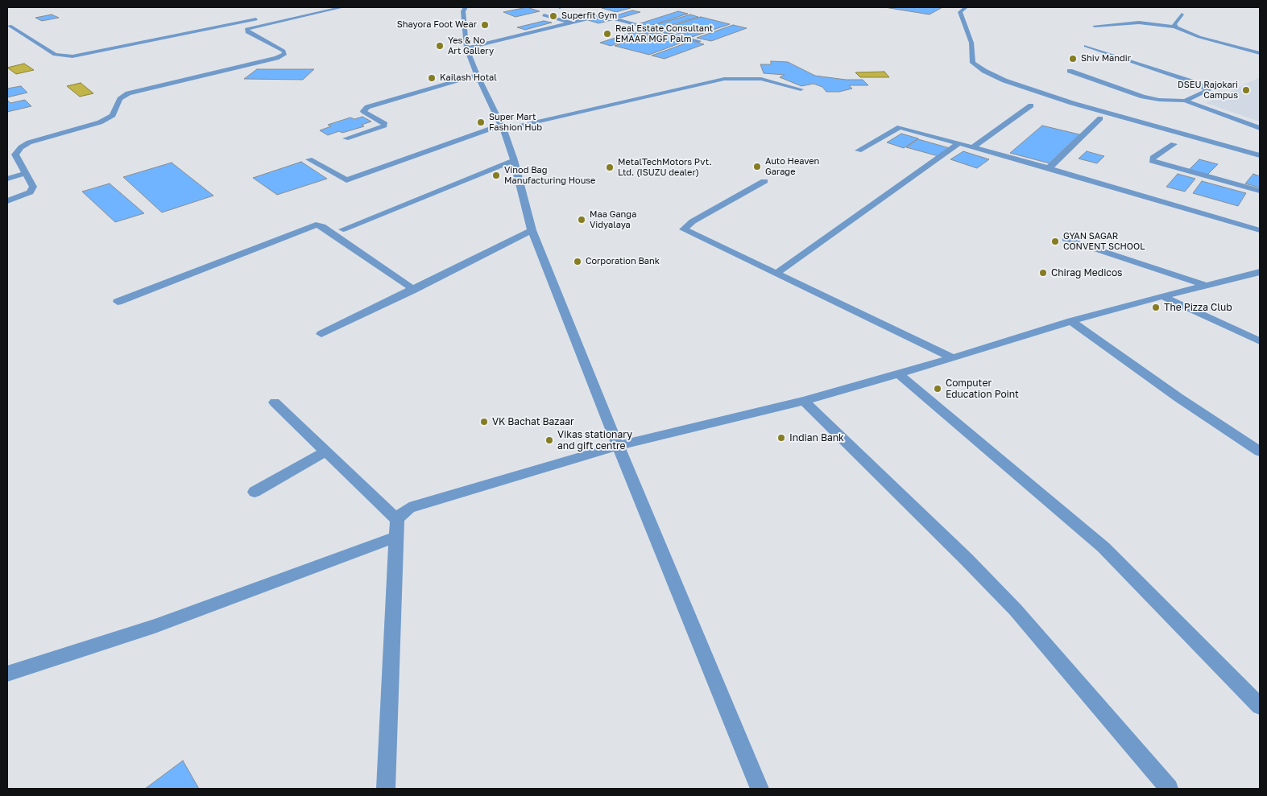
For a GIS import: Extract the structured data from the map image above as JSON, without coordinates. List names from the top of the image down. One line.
{"places":["Superfit Gym","Shayora Foot Wear","Real Estate Consultant EMAAR MGF Palm","Yes & No Art Gallery","Shiv Mandir","Kailash Hotal","DSEU Rajokari Campus","Super Mart Fashion Hub","Auto Heaven Garage","MetalTechMotors Pvt. Ltd. (ISUZU dealer)","Vinod Bag Manufacturing House","Maa Ganga Vidyalaya","GYAN SAGAR CONVENT SCHOOL","Corporation Bank","Chirag Medicos","The Pizza Club","Computer Education Point","VK Bachat Bazaar","Indian Bank","Vikas stationary and gift centre"]}
